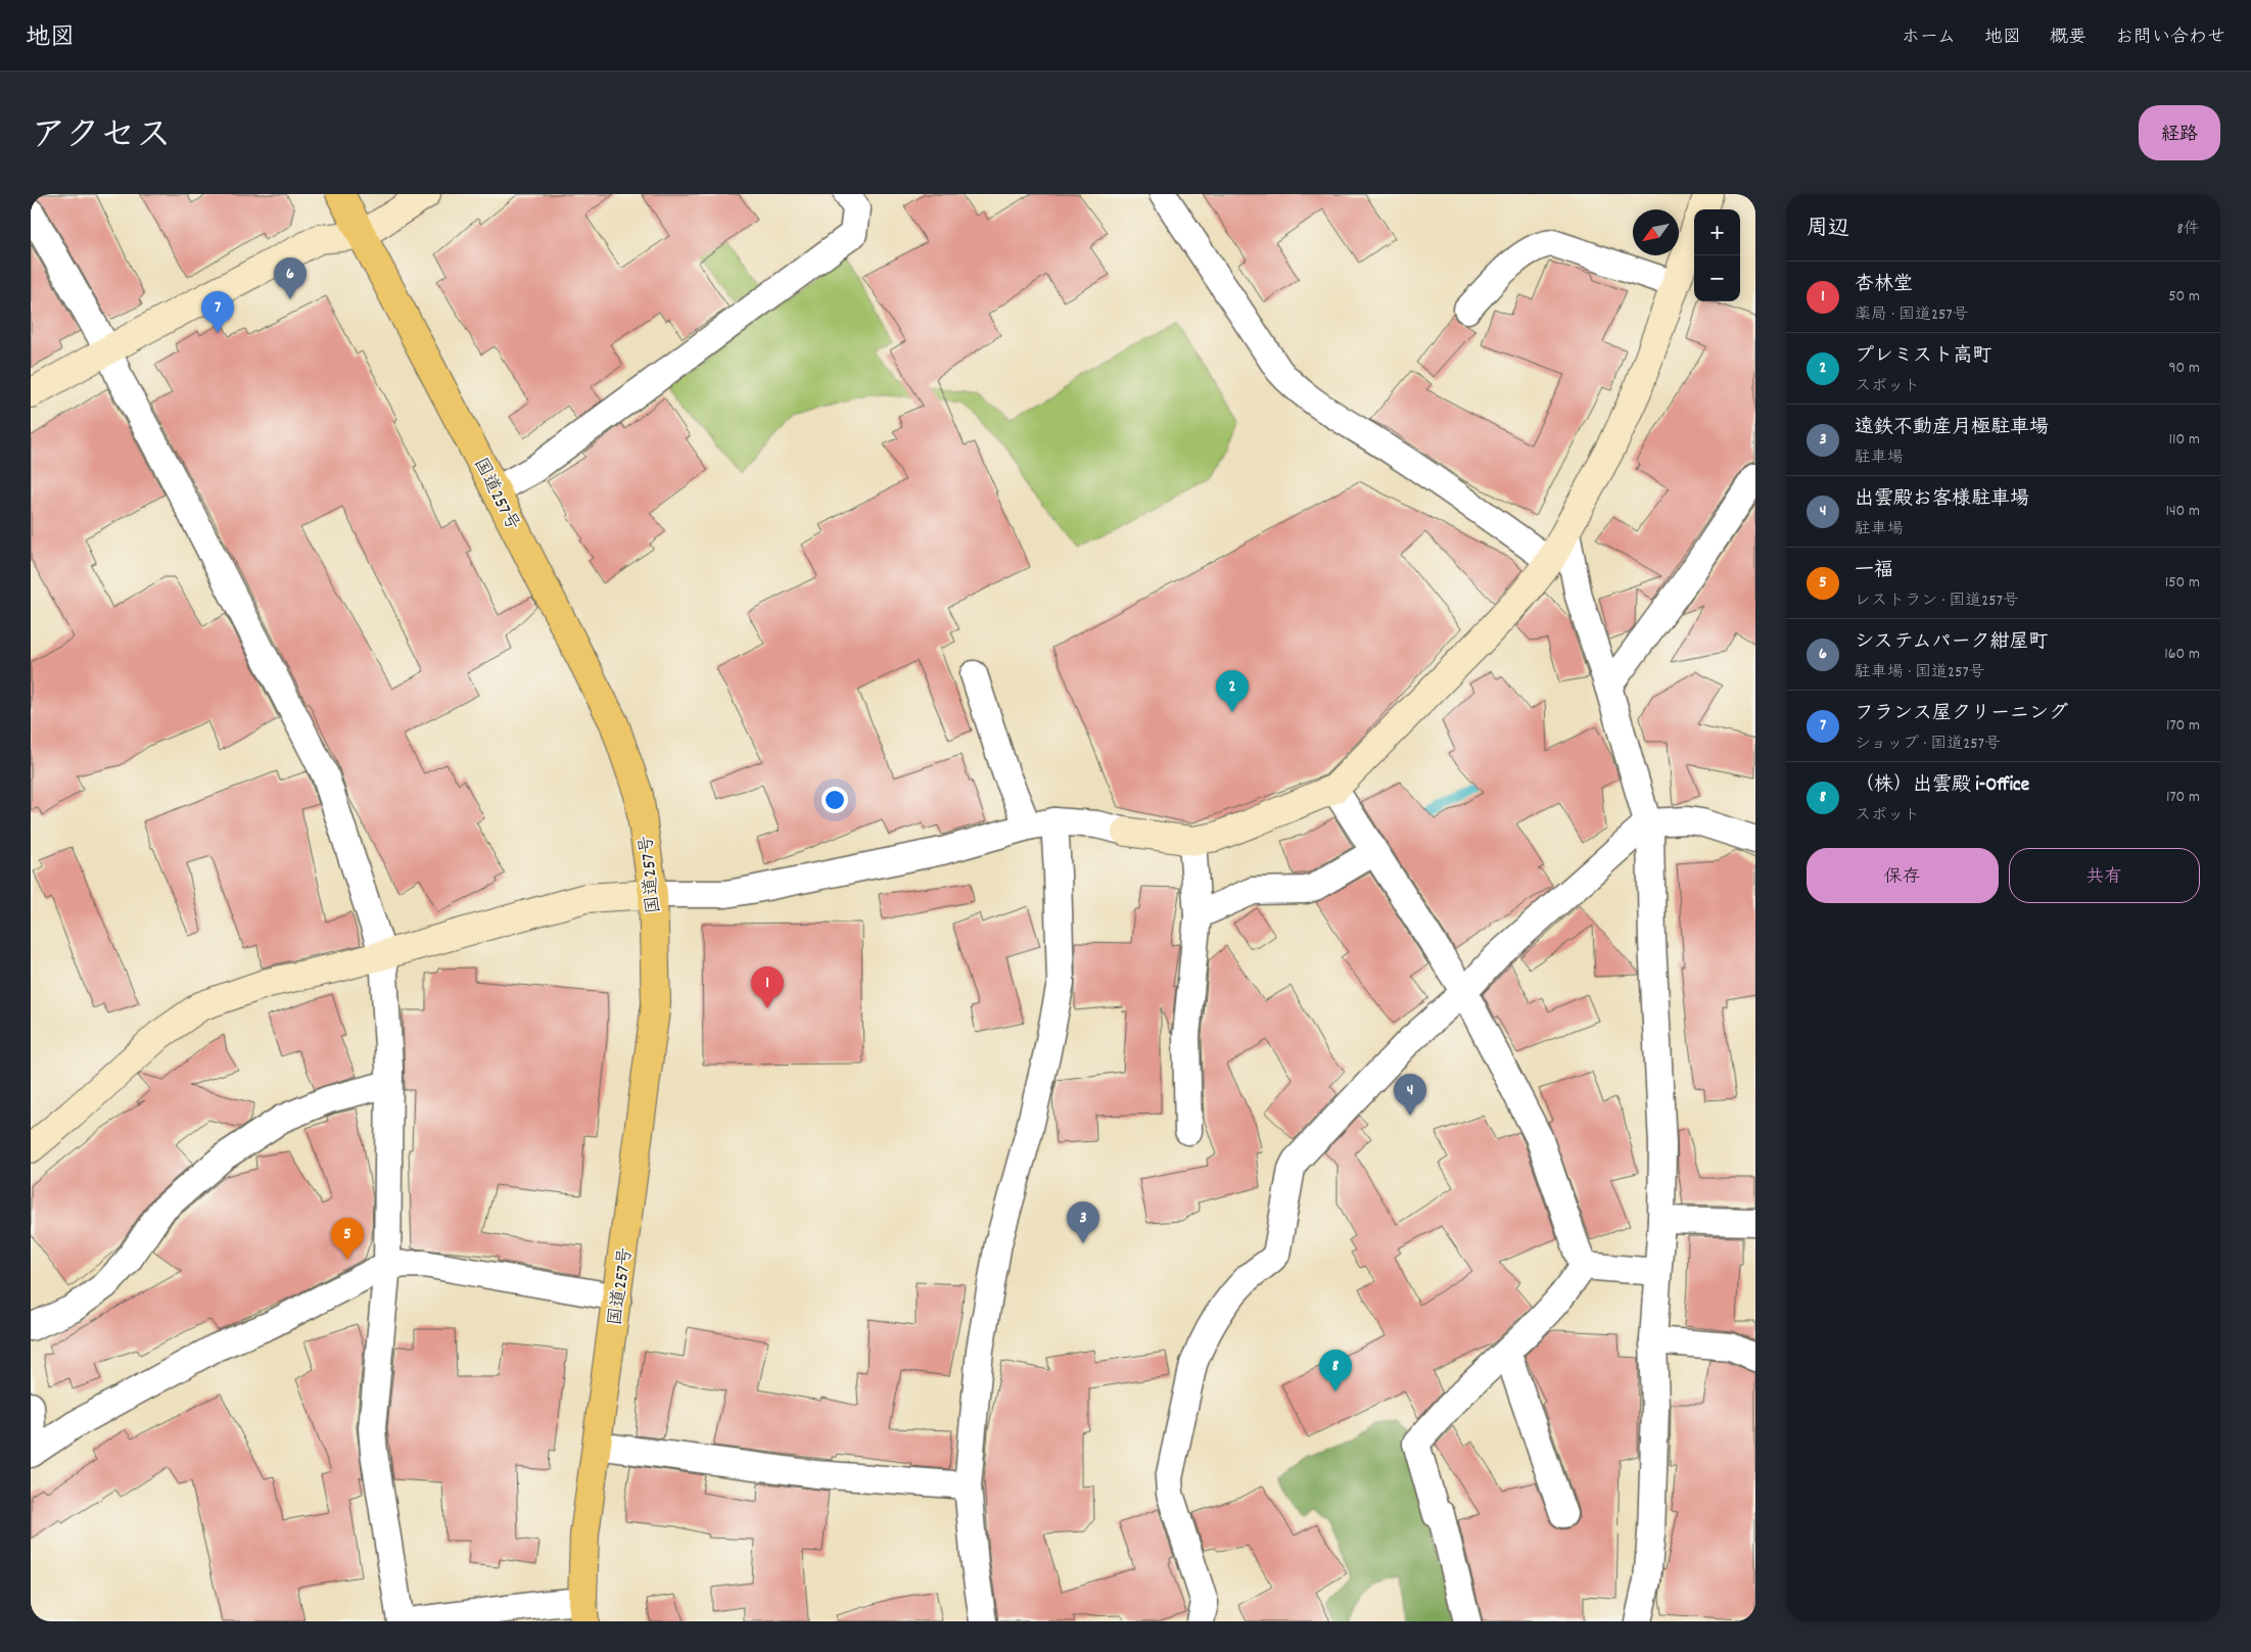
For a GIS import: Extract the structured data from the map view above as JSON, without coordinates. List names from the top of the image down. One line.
{"streets":{"highway":["国道257号"]},"north":"bottom left","page":{"header":"地図","nav":["ホーム","地図","概要","お問い合わせ"],"title":"アクセス","buttons":["経路",["保存","共有"]],"heading":["周辺","8件"],"map_buttons":["+","−"],"pins":["6","7","2","1","4","3","5","8"],"list":[{"mark":"1","name":"杏林堂","note":"薬局 · 国道257号","value":"50 m"},{"mark":"2","name":"プレミスト高町","note":"スポット","value":"90 m"},{"mark":"3","name":"遠鉄不動産月極駐車場","note":"駐車場","value":"110 m"},{"mark":"4","name":"出雲殿お客様駐車場","note":"駐車場","value":"140 m"},{"mark":"5","name":"一福","note":"レストラン · 国道257号","value":"150 m"},{"mark":"6","name":"システムパーク紺屋町","note":"駐車場 · 国道257号","value":"160 m"},{"mark":"7","name":"フランス屋クリーニング","note":"ショップ · 国道257号","value":"170 m"},{"mark":"8","name":"（株）出雲殿 i-Office","note":"スポット","value":"170 m"}]}}
